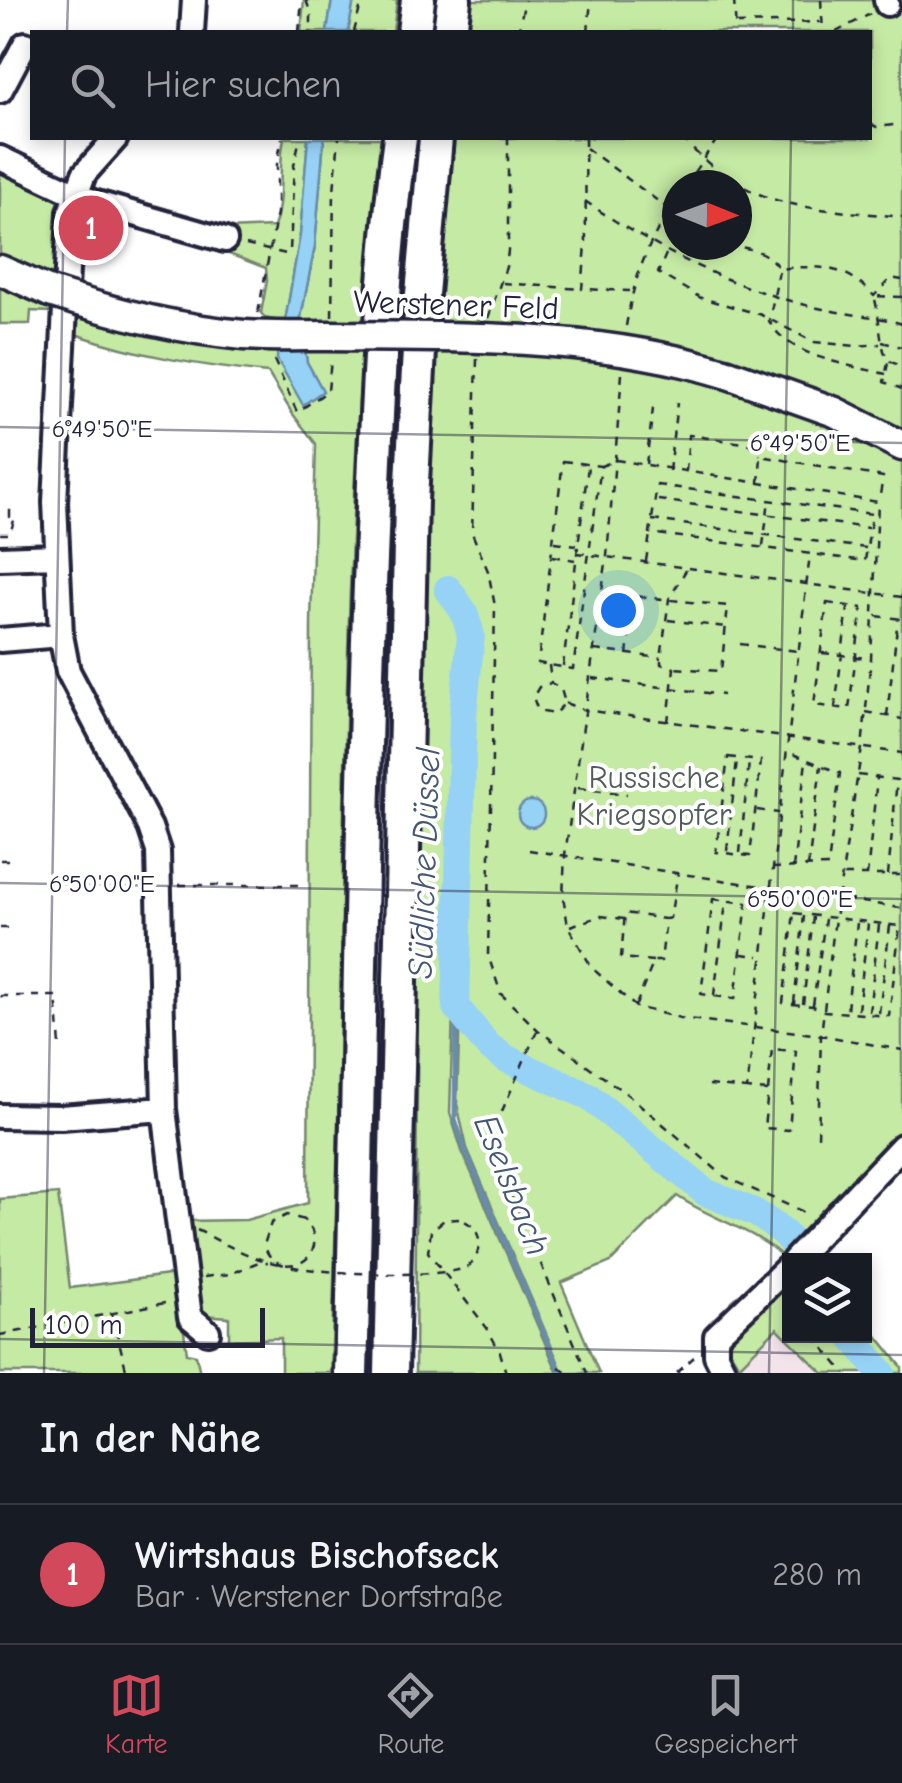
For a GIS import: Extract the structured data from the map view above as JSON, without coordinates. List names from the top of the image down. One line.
{"streets":{"main road":["Werstener Feld"]},"water":["Südliche Düssel","Eselsbach"],"parks":["Russische Kriegsopfer"],"scale_bar":"100 m","north":"right","page":{"search":"Hier suchen","pins":"1","scale":"100 m","heading":"In der Nähe","list":[{"mark":"1","name":"Wirtshaus Bischofseck","note":"Bar · Werstener Dorfstraße","value":"280 m"}],"nav":["Karte","Route","Gespeichert"]},"coordinates":["6°49'50\"E","6°50'00\"E"]}
